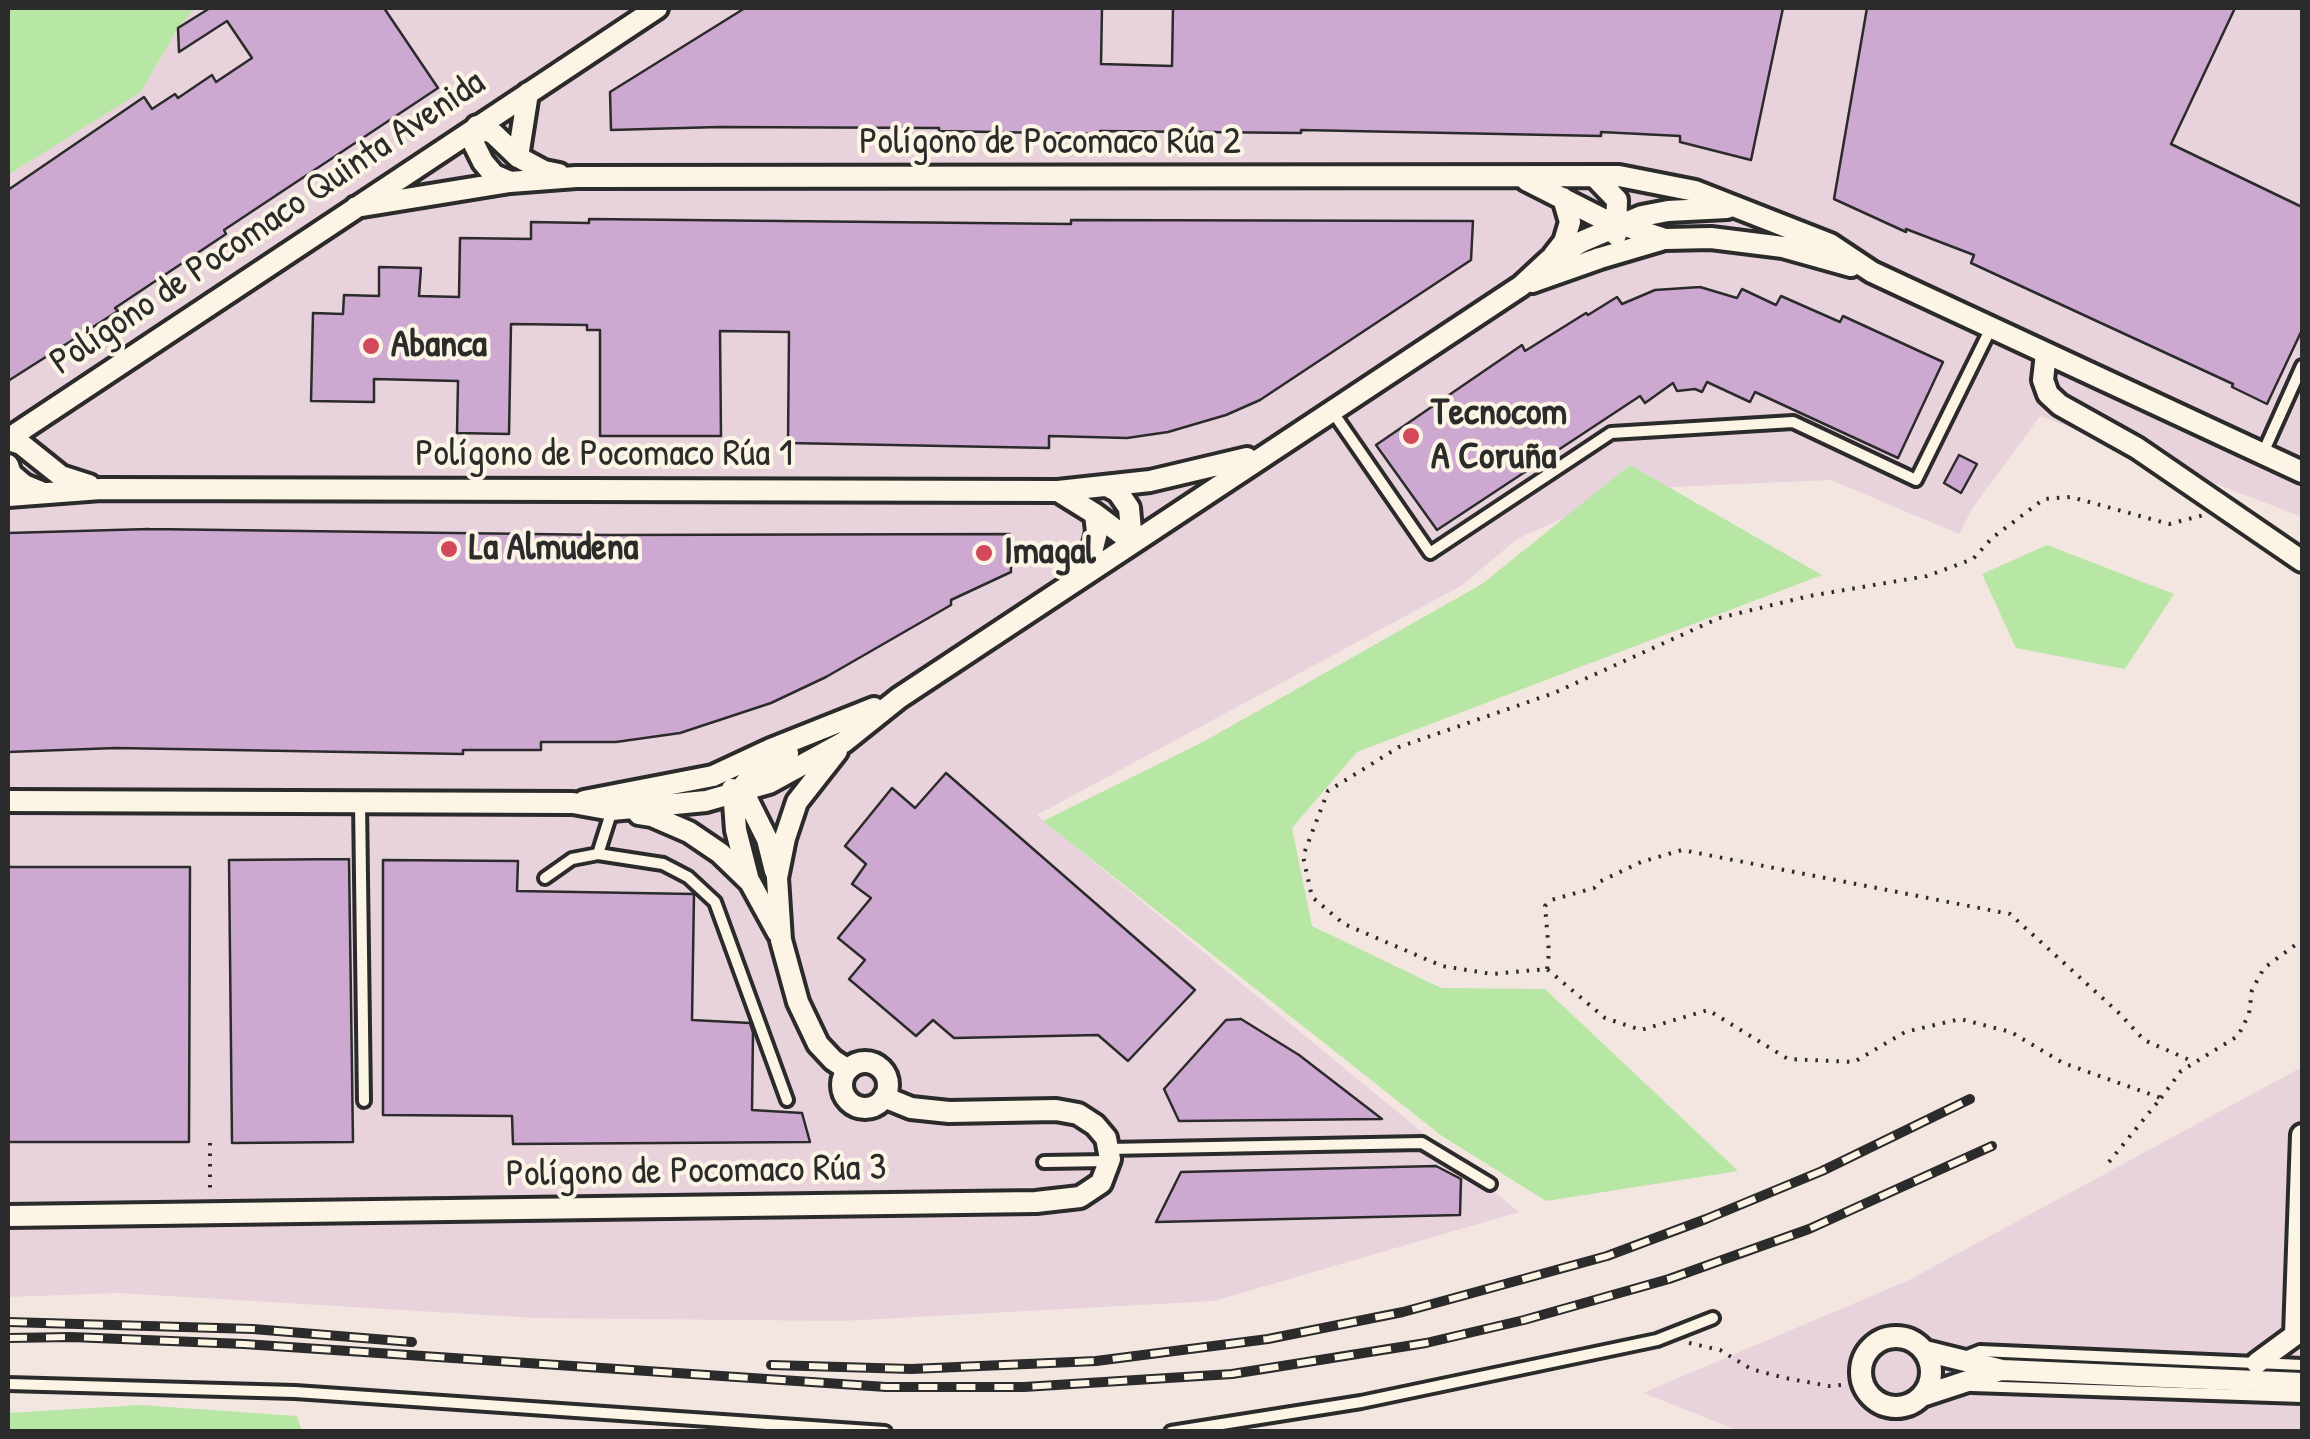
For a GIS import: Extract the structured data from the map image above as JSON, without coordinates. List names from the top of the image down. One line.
{"streets":{"street":["Polígono de Pocomaco Rúa 2","Polígono de Pocomaco Quinta Avenida","Polígono de Pocomaco Rúa 1","Polígono de Pocomaco Rúa 3"]},"crossings":[["Polígono de Pocomaco Rúa 2","Polígono de Pocomaco Quinta Avenida"],["Polígono de Pocomaco Quinta Avenida","Polígono de Pocomaco Rúa 1"]],"places":["Abanca","Tecnocom A Coruña","La Almudena","Imagal"]}
